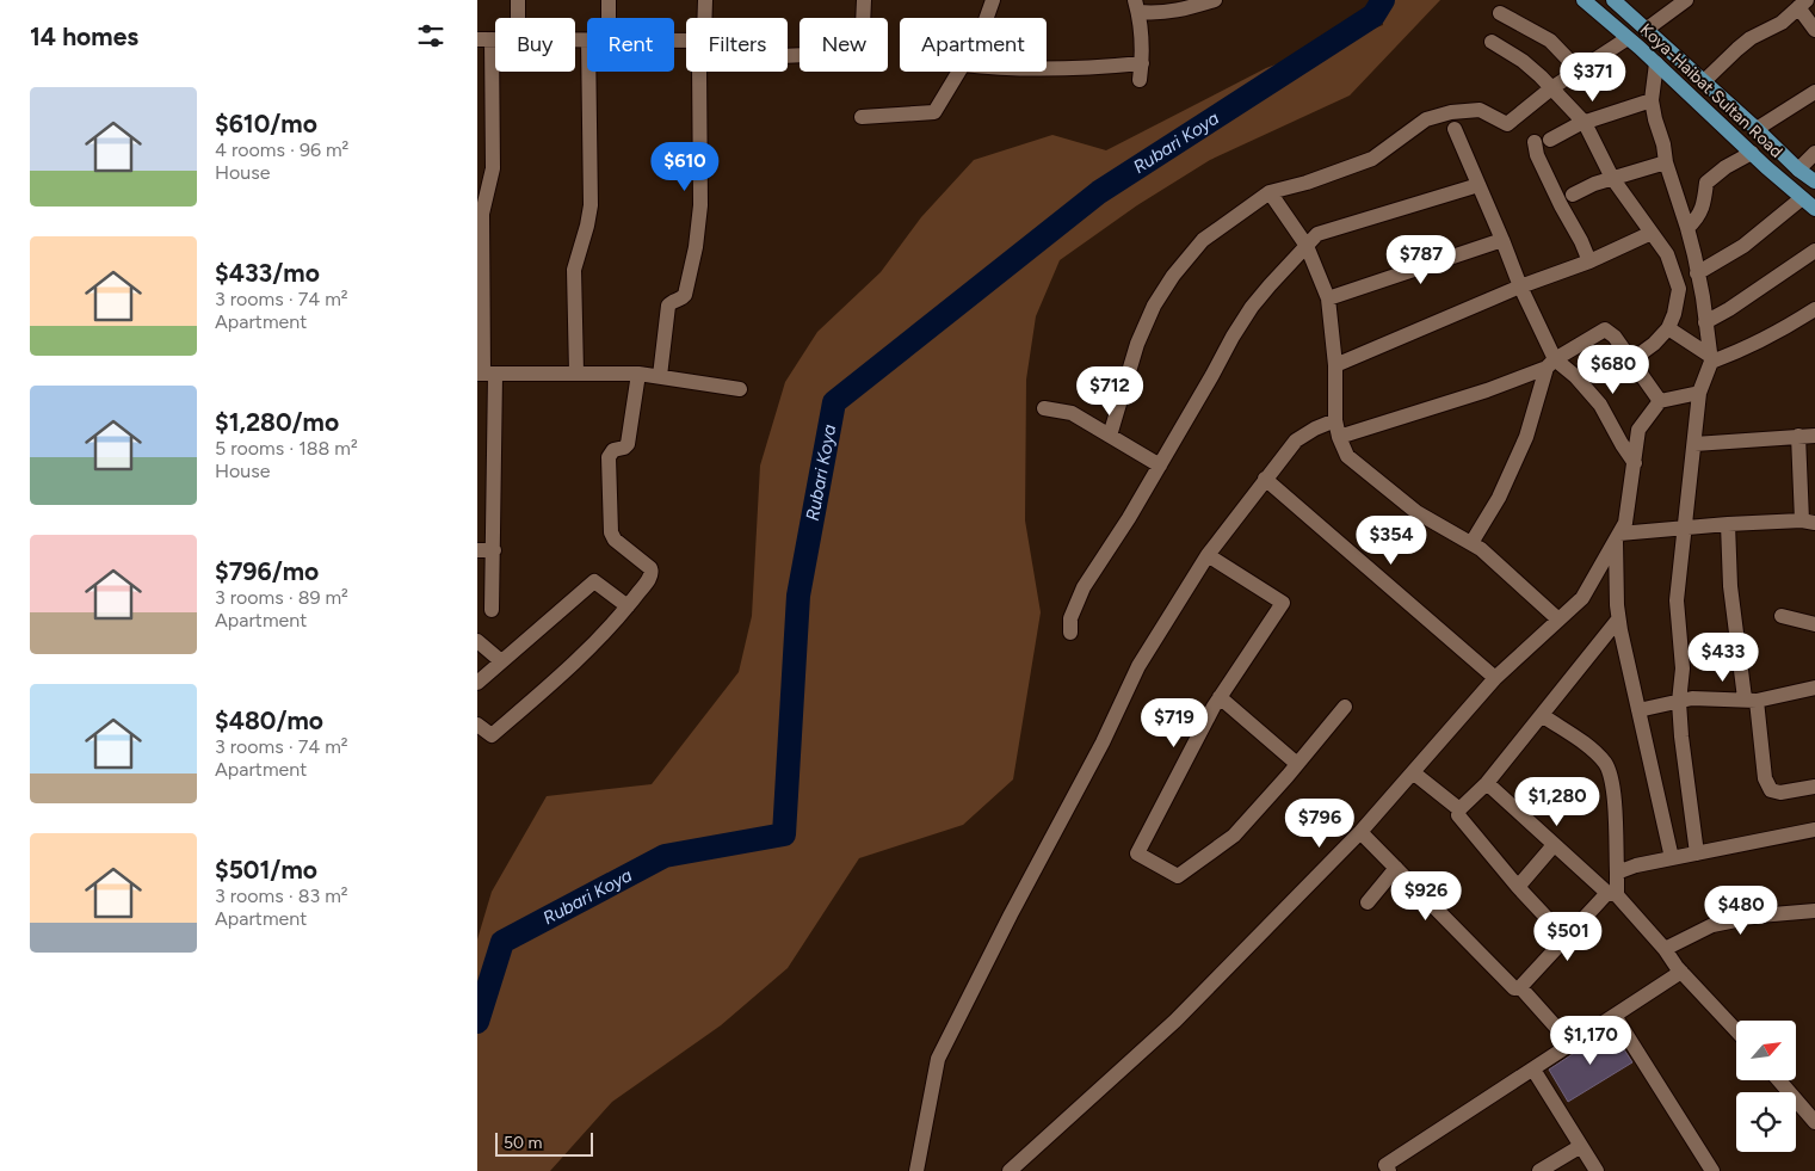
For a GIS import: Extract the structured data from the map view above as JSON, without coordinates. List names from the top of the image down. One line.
{"streets":{"main road":["Koya-Haibat Sultan Road"]},"water":["Rubari Koya"],"scale_bar":"50 m","north":"top right","page":{"heading":"14 homes","chip":["Buy","Rent","Filters","New","Apartment"],"price":["$371","$610","$787","$680","$712","$354","$433","$719","$1,280","$796","$926","$480","$501","$1,170"],"list":[{"name":"$610/mo","note":"4 rooms · 96 m² · House"},{"name":"$433/mo","note":"3 rooms · 74 m² · Apartment"},{"name":"$1,280/mo","note":"5 rooms · 188 m² · House"},{"name":"$796/mo","note":"3 rooms · 89 m² · Apartment"},{"name":"$480/mo","note":"3 rooms · 74 m² · Apartment"},{"name":"$501/mo","note":"3 rooms · 83 m² · Apartment"}],"scale":"50 m"}}
